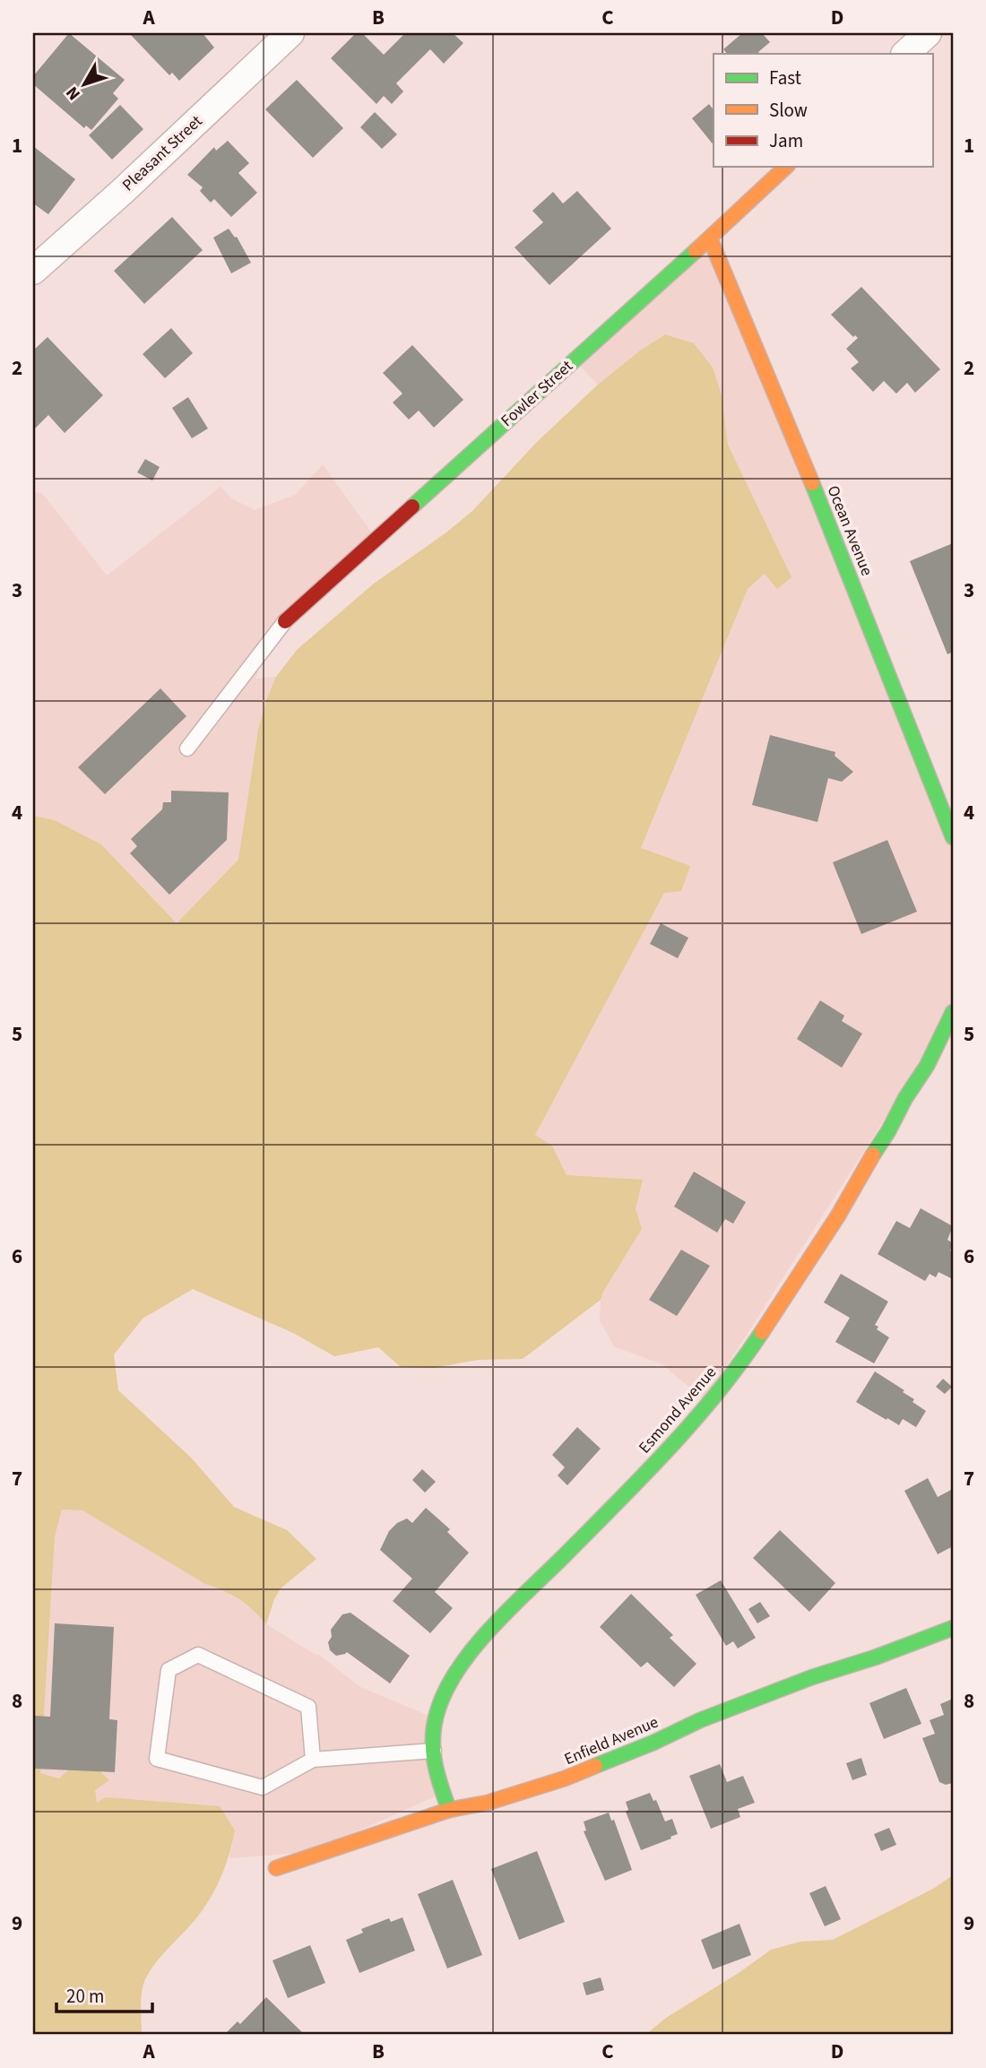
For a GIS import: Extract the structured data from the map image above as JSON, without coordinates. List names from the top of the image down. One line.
{"streets":{"street":["Pleasant Street","Fowler Street","Ocean Avenue","Esmond Avenue","Enfield Avenue"]},"crossings":[["Fowler Street","Ocean Avenue"],["Esmond Avenue","Enfield Avenue"]],"legend":["Fast","Slow","Jam"],"scale_bar":"20 m","north":"bottom left","grid":{"columns":["A","B","C","D"],"rows":["1","2","3","4","5","6","7","8","9"]}}
